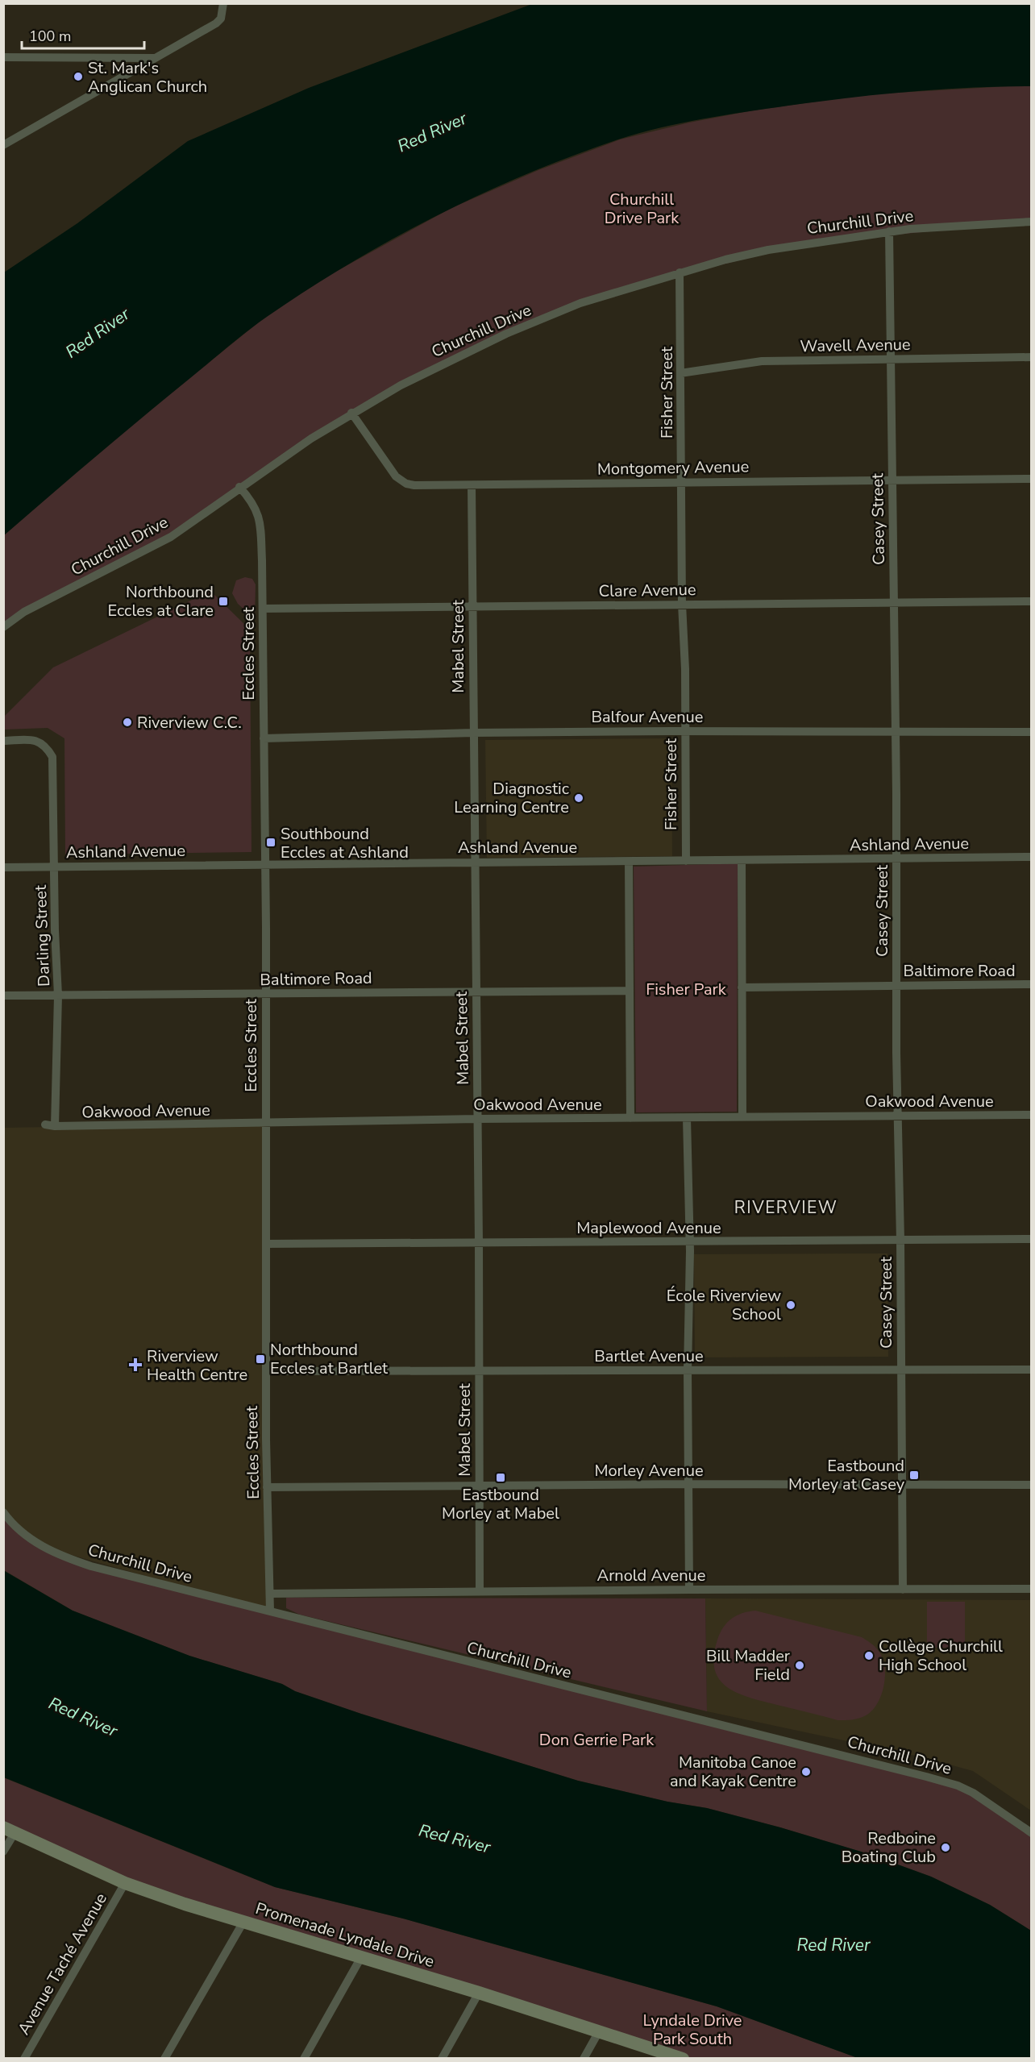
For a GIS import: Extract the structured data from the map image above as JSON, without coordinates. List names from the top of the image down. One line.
{"streets":{"street":["Churchill Drive","Wavell Avenue","Fisher Street","Montgomery Avenue","Casey Street","Clare Avenue","Mabel Street","Eccles Street","Balfour Avenue","Ashland Avenue","Darling Street","Baltimore Road","Oakwood Avenue","Maplewood Avenue","Bartlet Avenue","Morley Avenue","Arnold Avenue","Promenade Lyndale Drive","Avenue Taché Avenue"]},"crossings":[["Churchill Drive","Fisher Street"],["Churchill Drive","Montgomery Avenue"],["Churchill Drive","Casey Street"],["Churchill Drive","Eccles Street"],["Wavell Avenue","Fisher Street"],["Wavell Avenue","Casey Street"],["Fisher Street","Montgomery Avenue"],["Fisher Street","Clare Avenue"],["Fisher Street","Balfour Avenue"],["Fisher Street","Ashland Avenue"],["Montgomery Avenue","Casey Street"],["Montgomery Avenue","Mabel Street"],["Casey Street","Clare Avenue"],["Casey Street","Balfour Avenue"],["Casey Street","Ashland Avenue"],["Casey Street","Baltimore Road"],["Casey Street","Oakwood Avenue"],["Casey Street","Maplewood Avenue"],["Casey Street","Bartlet Avenue"],["Casey Street","Morley Avenue"],["Casey Street","Arnold Avenue"],["Clare Avenue","Mabel Street"],["Clare Avenue","Eccles Street"],["Mabel Street","Balfour Avenue"],["Mabel Street","Ashland Avenue"],["Mabel Street","Baltimore Road"],["Mabel Street","Oakwood Avenue"],["Mabel Street","Maplewood Avenue"],["Mabel Street","Bartlet Avenue"],["Mabel Street","Morley Avenue"],["Mabel Street","Arnold Avenue"],["Eccles Street","Balfour Avenue"],["Eccles Street","Ashland Avenue"],["Eccles Street","Baltimore Road"],["Eccles Street","Oakwood Avenue"],["Eccles Street","Maplewood Avenue"],["Eccles Street","Bartlet Avenue"],["Eccles Street","Morley Avenue"],["Eccles Street","Arnold Avenue"],["Ashland Avenue","Darling Street"],["Darling Street","Baltimore Road"],["Darling Street","Oakwood Avenue"],["Promenade Lyndale Drive","Avenue Taché Avenue"]],"districts":["RIVERVIEW"],"water":["Red River"],"parks":["Churchill Drive Park","Fisher Park","Don Gerrie Park","Lyndale Drive Park South"],"places":{"other":["St. Mark's Anglican Church","Riverview C.C.","Diagnostic Learning Centre","École Riverview School","Collège Churchill High School","Bill Madder Field","Manitoba Canoe and Kayak Centre","Redboine Boating Club"],"transit":["Northbound Eccles at Clare","Southbound Eccles at Ashland","Northbound Eccles at Bartlet","Eastbound Morley at Casey","Eastbound Morley at Mabel"],"health":["Riverview Health Centre"]},"scale_bar":"100 m"}
